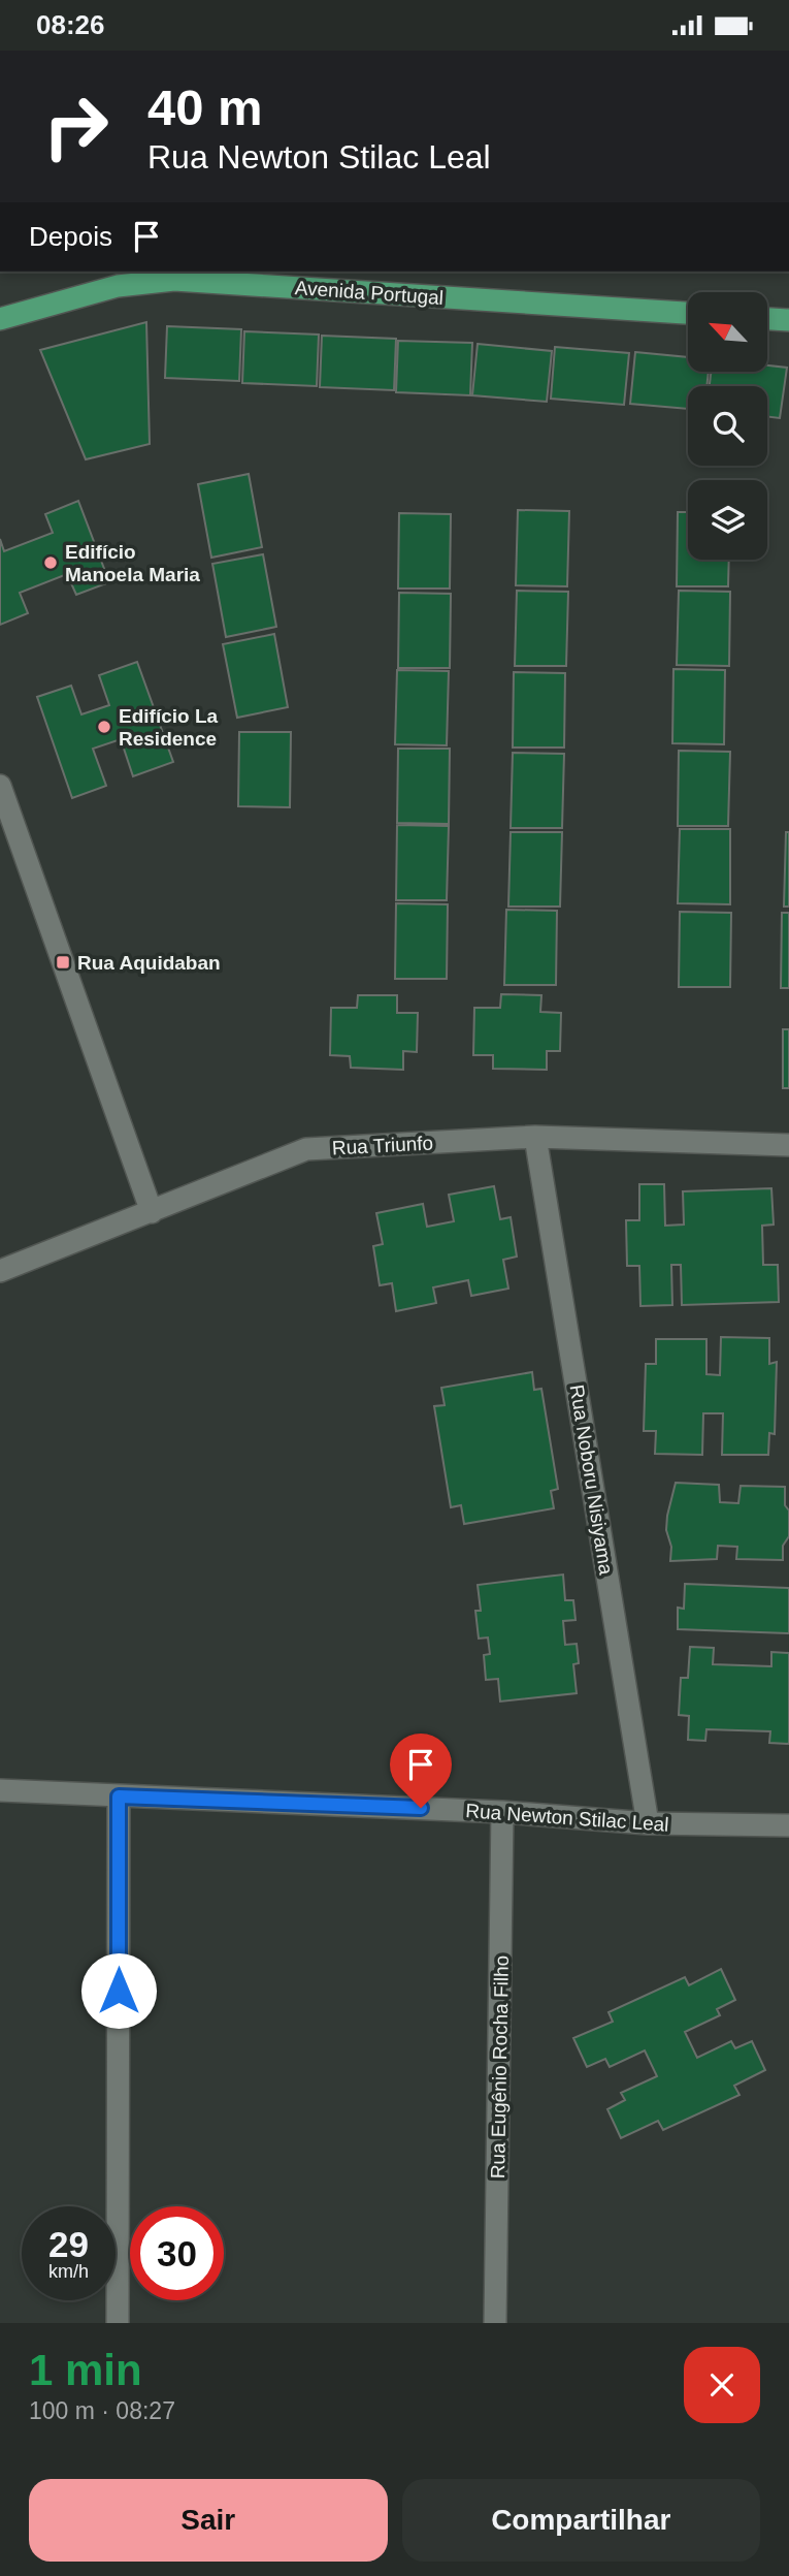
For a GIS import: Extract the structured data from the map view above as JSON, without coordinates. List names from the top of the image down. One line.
{"streets":{"main road":["Avenida Portugal"],"street":["Rua Triunfo","Rua Noboru Nisiyama","Rua Newton Stilac Leal","Rua Eugênio Rocha Filho"]},"crossings":[["Rua Triunfo","Rua Noboru Nisiyama"],["Rua Noboru Nisiyama","Rua Newton Stilac Leal"],["Rua Newton Stilac Leal","Rua Eugênio Rocha Filho"]],"places":{"other":["Edifício Manoela Maria","Edifício La Residence"],"transit":["Rua Aquidaban"]},"north":"top left","page":{"status":"08:26","turn":["40 m","Rua Newton Stilac Leal"],"then":"Depois","speed":"29 km/h","limit":"30","heading":["1 min","100 m · 08:27"],"buttons":["Sair","Compartilhar"]}}
